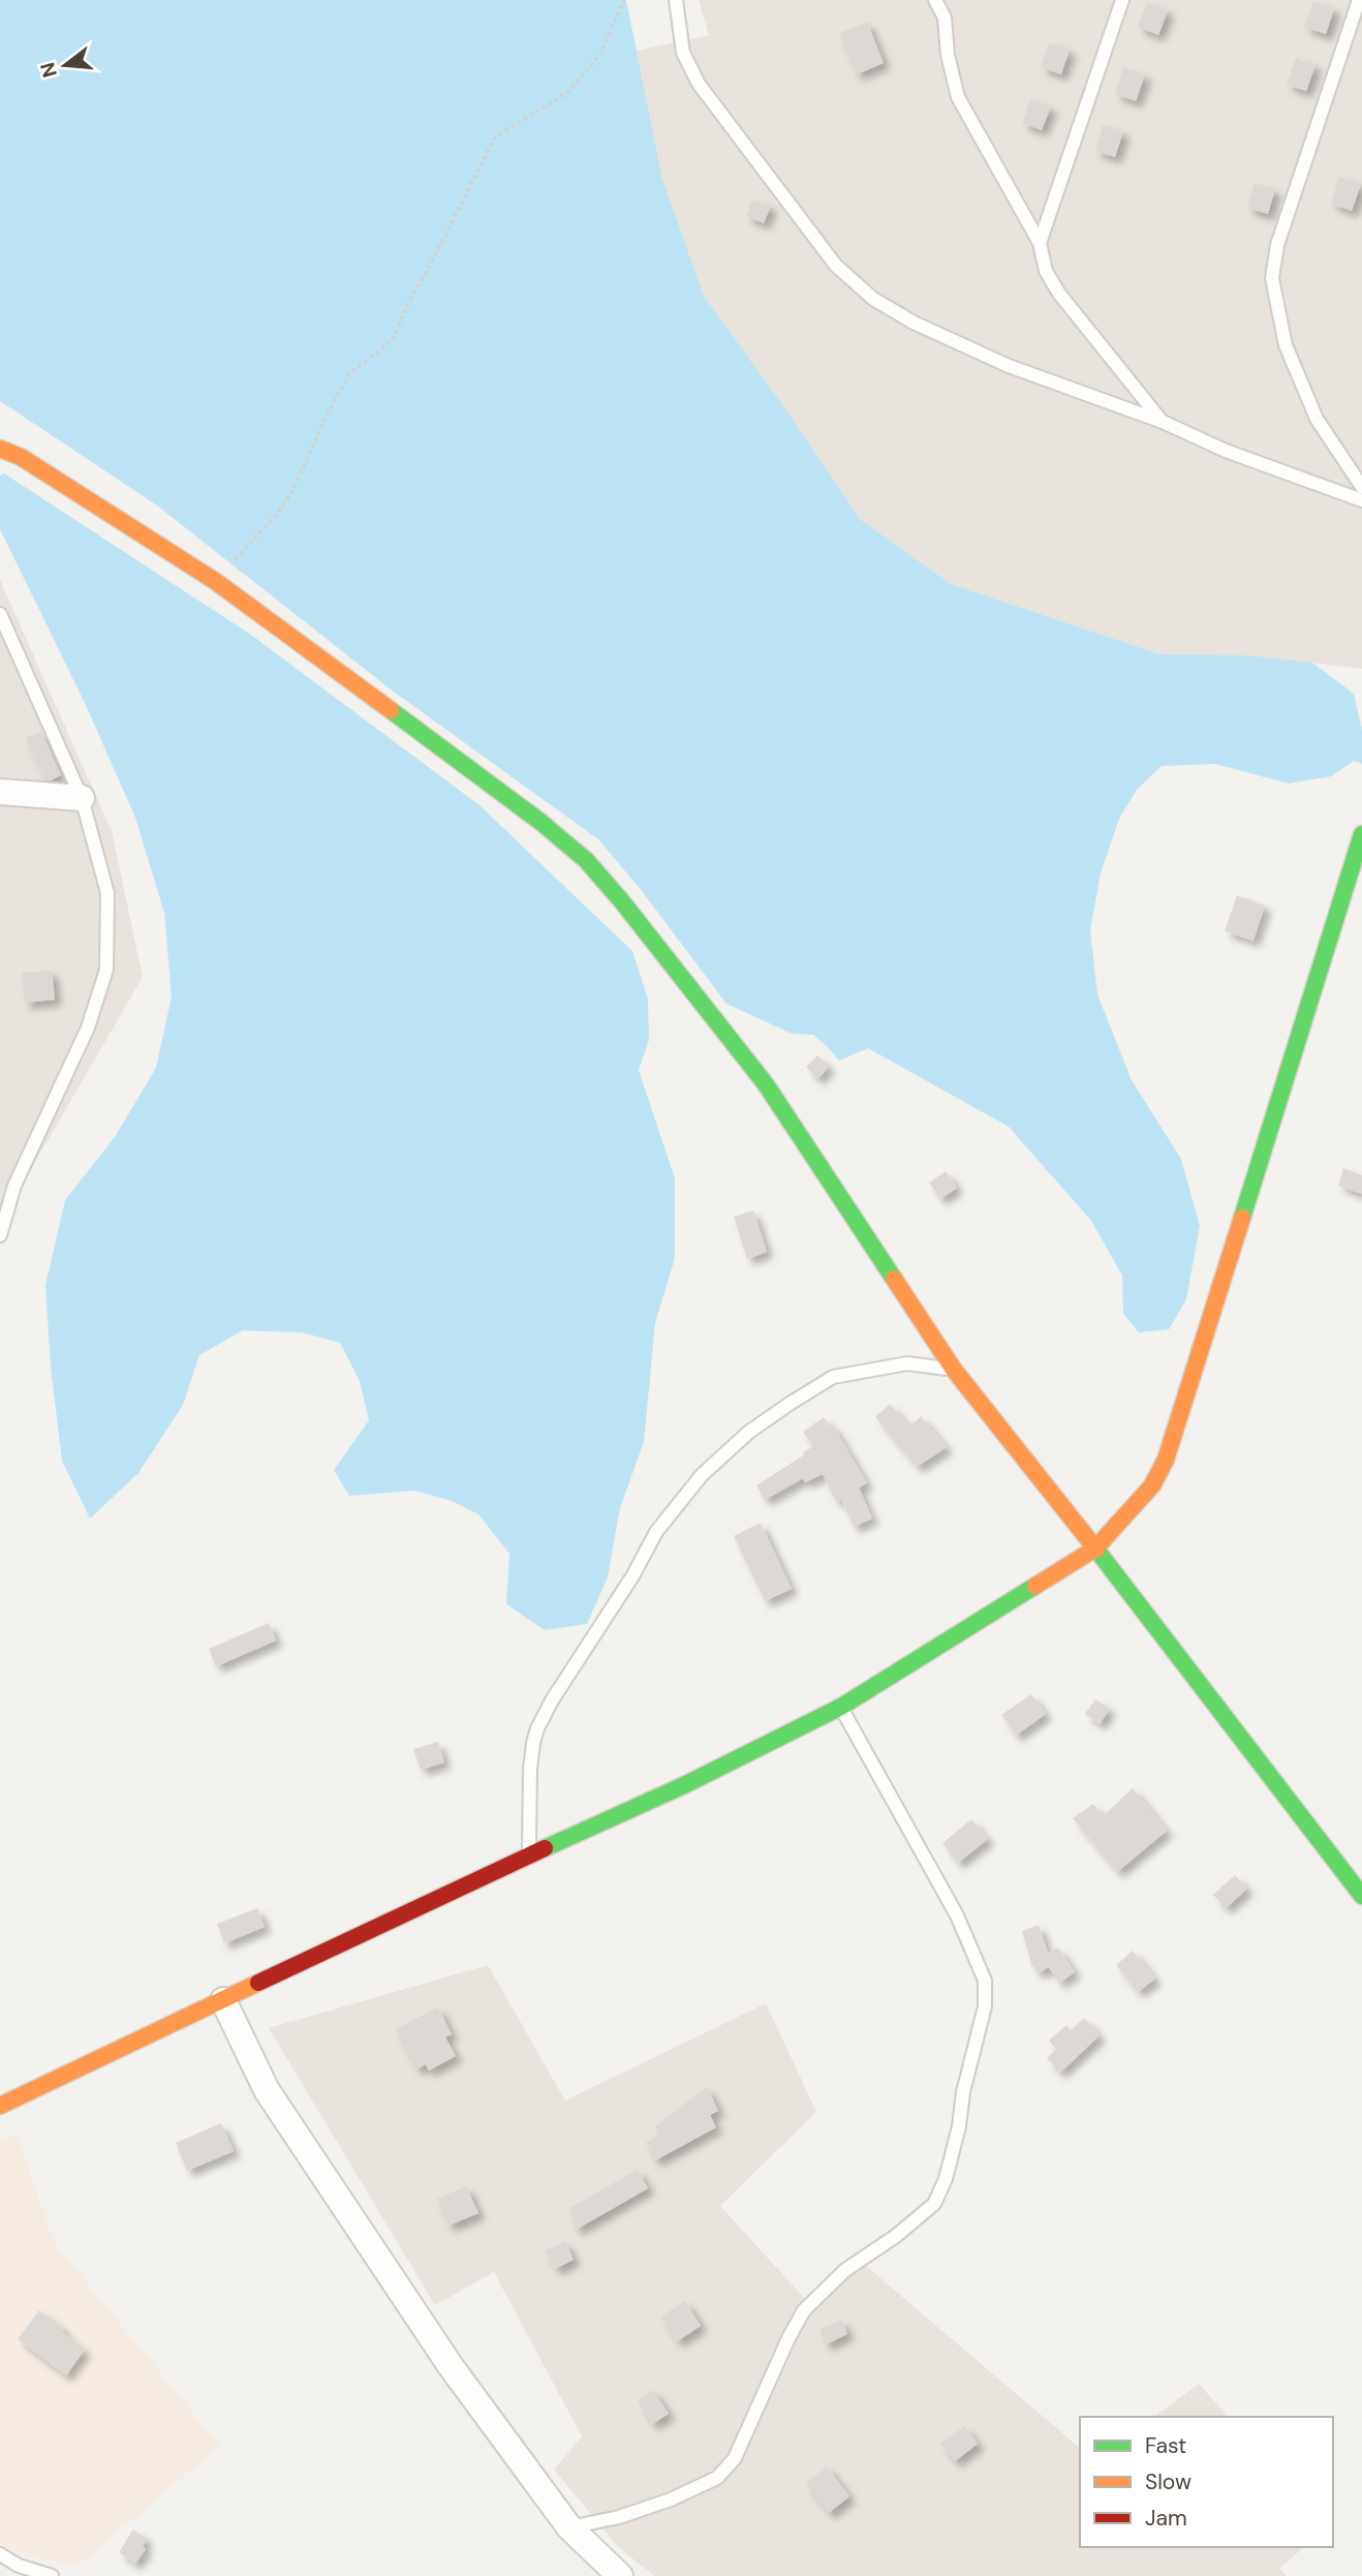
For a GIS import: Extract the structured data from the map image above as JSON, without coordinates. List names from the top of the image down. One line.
{"legend":["Fast","Slow","Jam"],"north":"left"}
